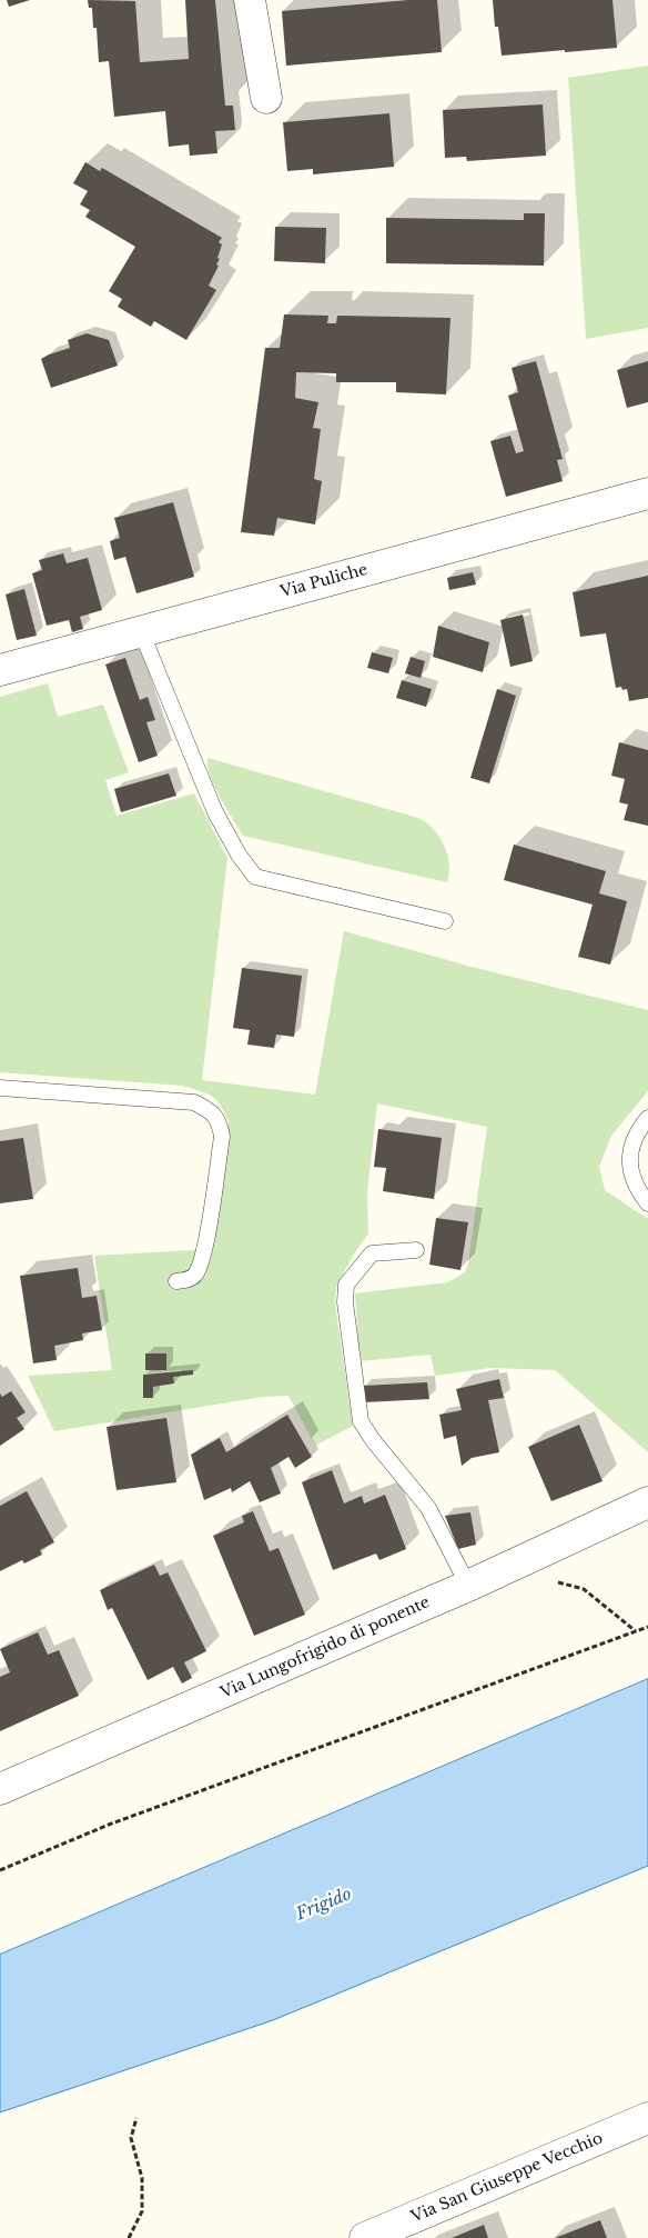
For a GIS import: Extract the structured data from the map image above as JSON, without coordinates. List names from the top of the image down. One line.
{"streets":{"street":["Via Puliche","Via Lungofrigido di ponente","Via San Giuseppe Vecchio"]},"water":["Frigido"]}
